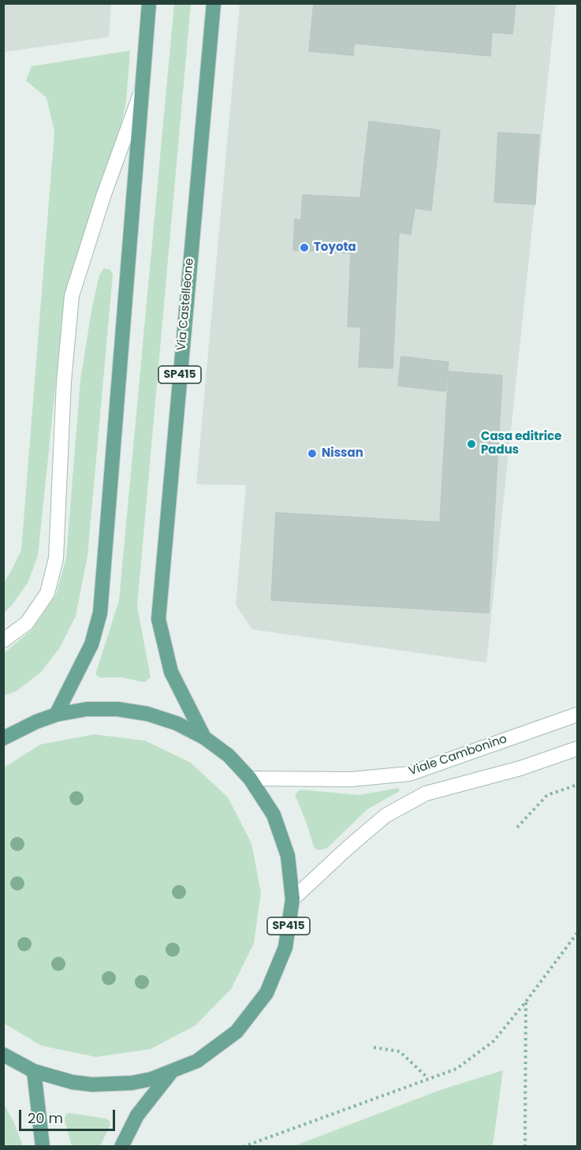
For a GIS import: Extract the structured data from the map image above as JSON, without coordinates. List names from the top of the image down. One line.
{"streets":{"main road":["Via Castelleone","SP415"],"street":["Viale Cambonino"]},"crossings":[["Via Castelleone","SP415"],["SP415","Viale Cambonino"]],"places":["Toyota","Casa editrice Padus","Nissan"],"scale_bar":"20 m"}
